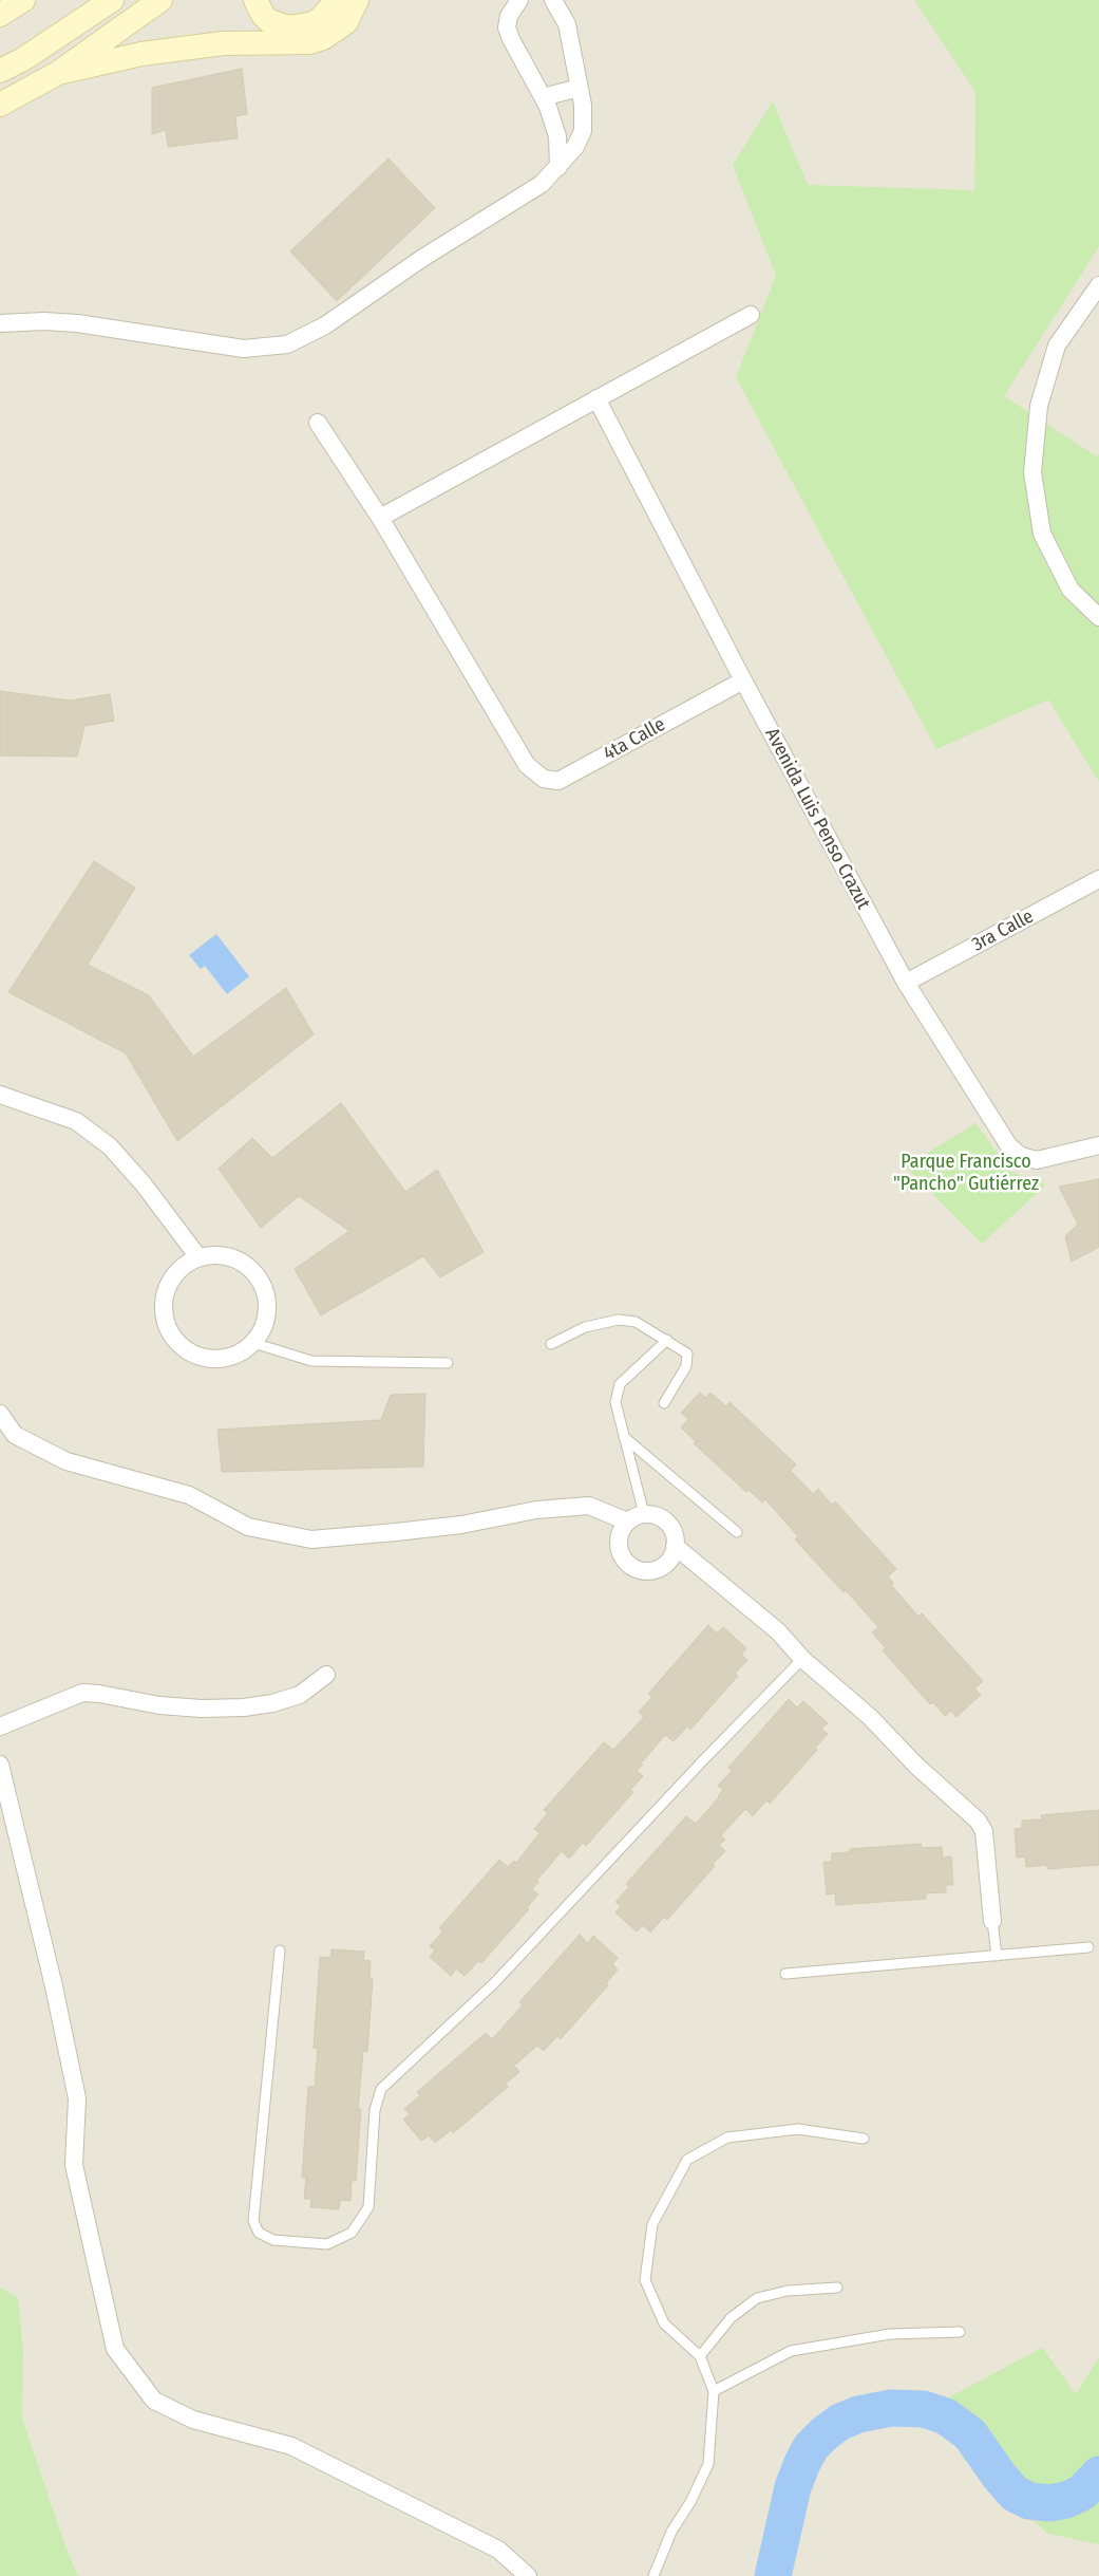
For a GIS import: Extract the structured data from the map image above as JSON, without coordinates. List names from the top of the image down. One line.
{"streets":{"street":["4ta Calle","Avenida Luis Penso Crazut","3ra Calle"]},"crossings":[["4ta Calle","Avenida Luis Penso Crazut"],["Avenida Luis Penso Crazut","3ra Calle"]],"parks":["Parque Francisco \"Pancho\" Gutiérrez"]}
